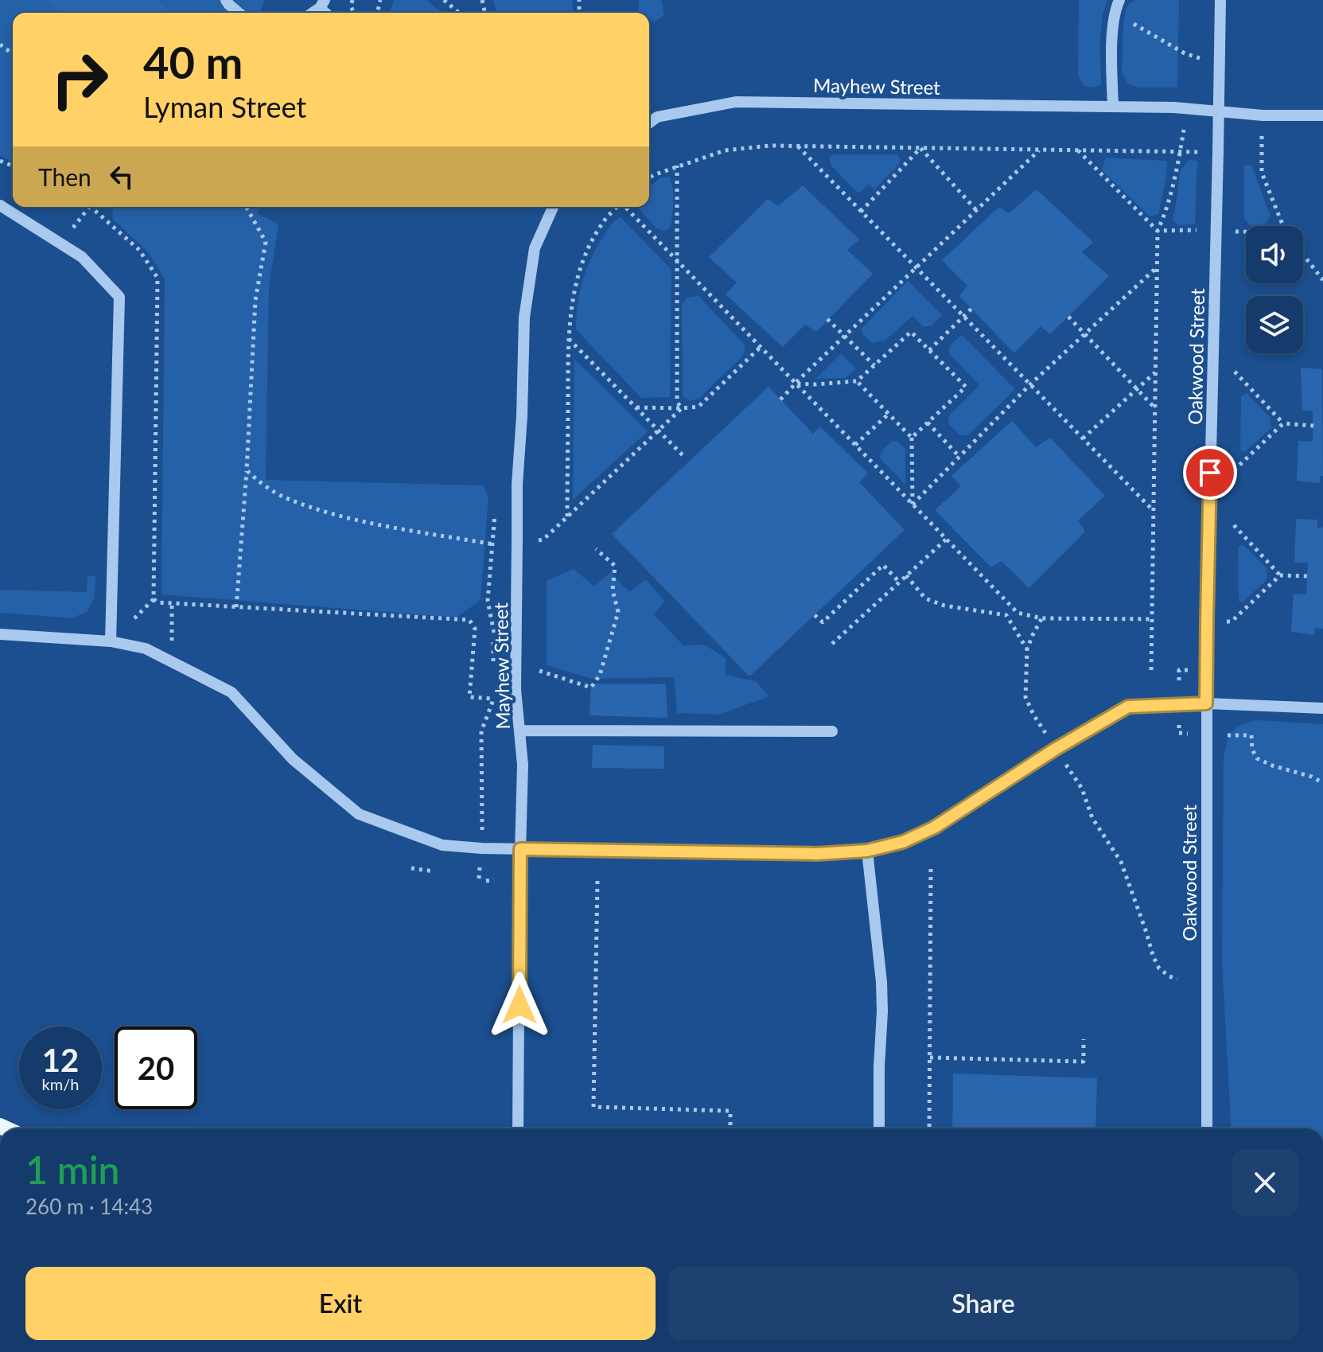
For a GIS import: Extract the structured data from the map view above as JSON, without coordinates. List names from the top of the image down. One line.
{"streets":{"street":["Mayhew Street","Oakwood Street"]},"crossings":[["Mayhew Street","Oakwood Street"]],"page":{"turn":["40 m","Lyman Street"],"then":"Then","speed":"12 km/h","limit":"20","heading":["1 min","260 m · 14:43"],"buttons":["Exit","Share"]}}
